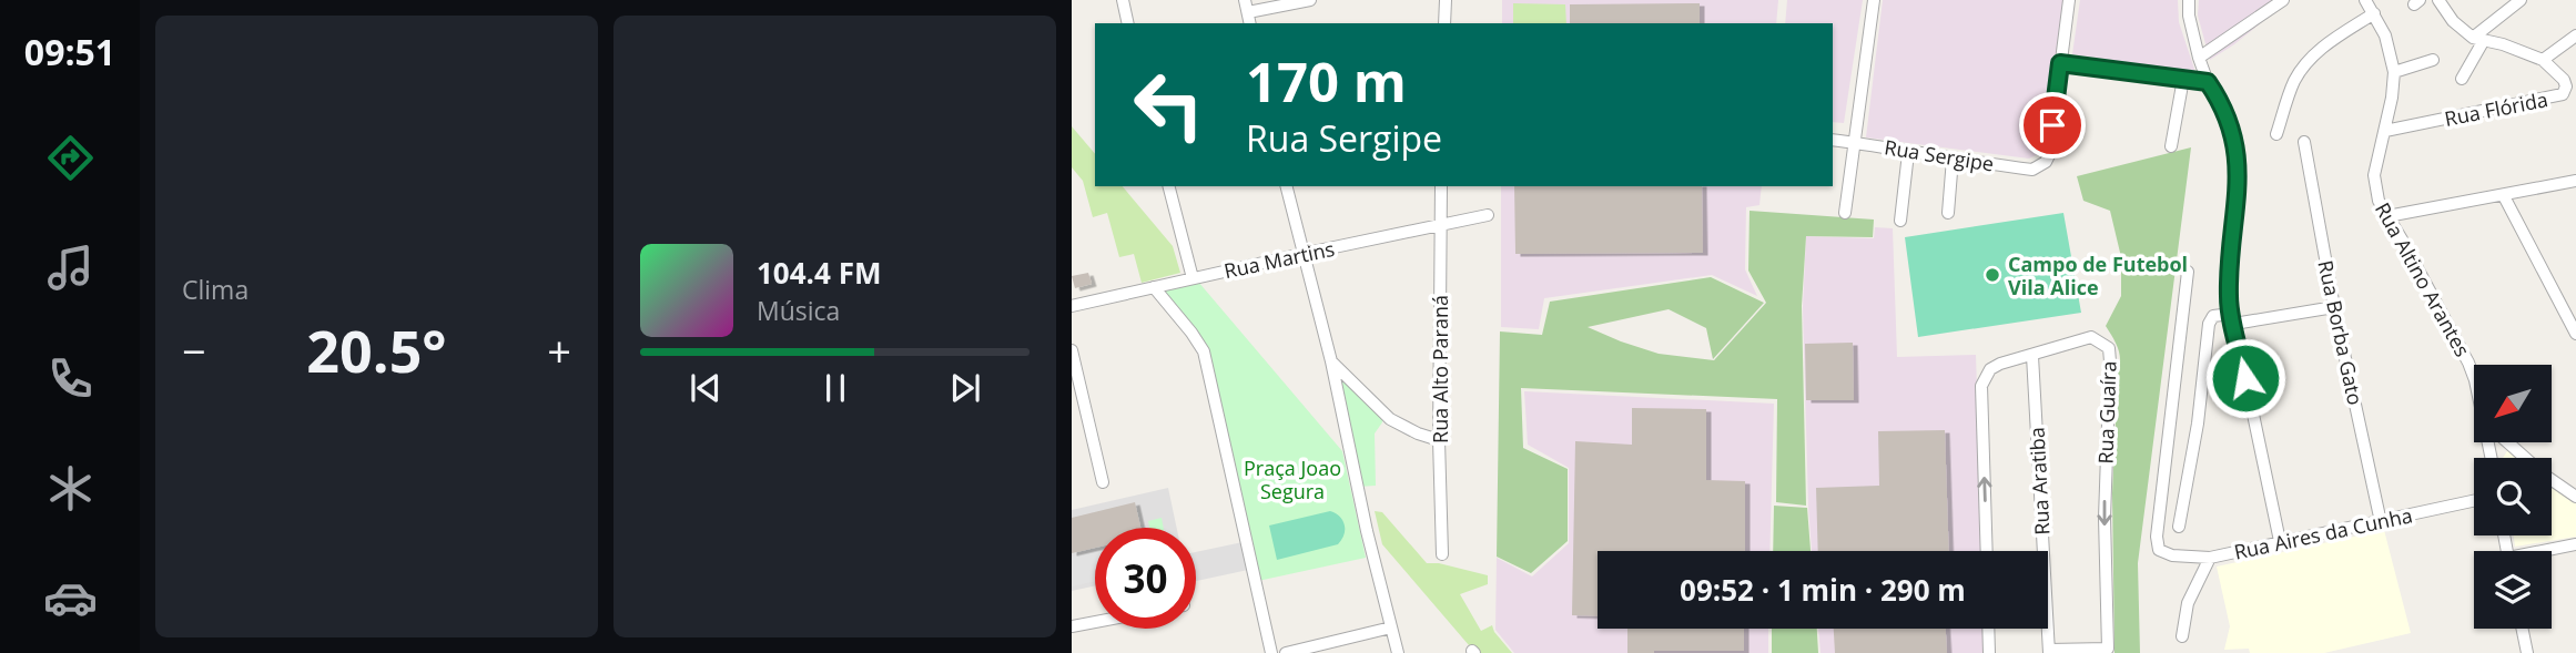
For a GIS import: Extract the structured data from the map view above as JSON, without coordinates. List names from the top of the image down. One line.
{"streets":{"street":["Rua Flórida","Rua Sergipe","Rua Martins","Rua Altino Arantes","Rua Borba Gato","Rua Alto Paraná","Rua Guaíra","Rua Aratiba","Rua Aires da Cunha"]},"crossings":[["Rua Flórida","Rua Altino Arantes"],["Rua Martins","Rua Alto Paraná"],["Rua Borba Gato","Rua Aires da Cunha"],["Rua Guaíra","Rua Aratiba"]],"parks":["Praça Joao Segura"],"places":["Campo de Futebol Vila Alice"],"north":"bottom left","page":{"tabs":"09:51","tile":"Clima","turn":["170 m","Rua Sergipe"],"song":["104.4 FM","Música"],"heat":["−","20.5°","+"],"limit":"30","trip":"09:52 · 1 min · 290 m"}}
